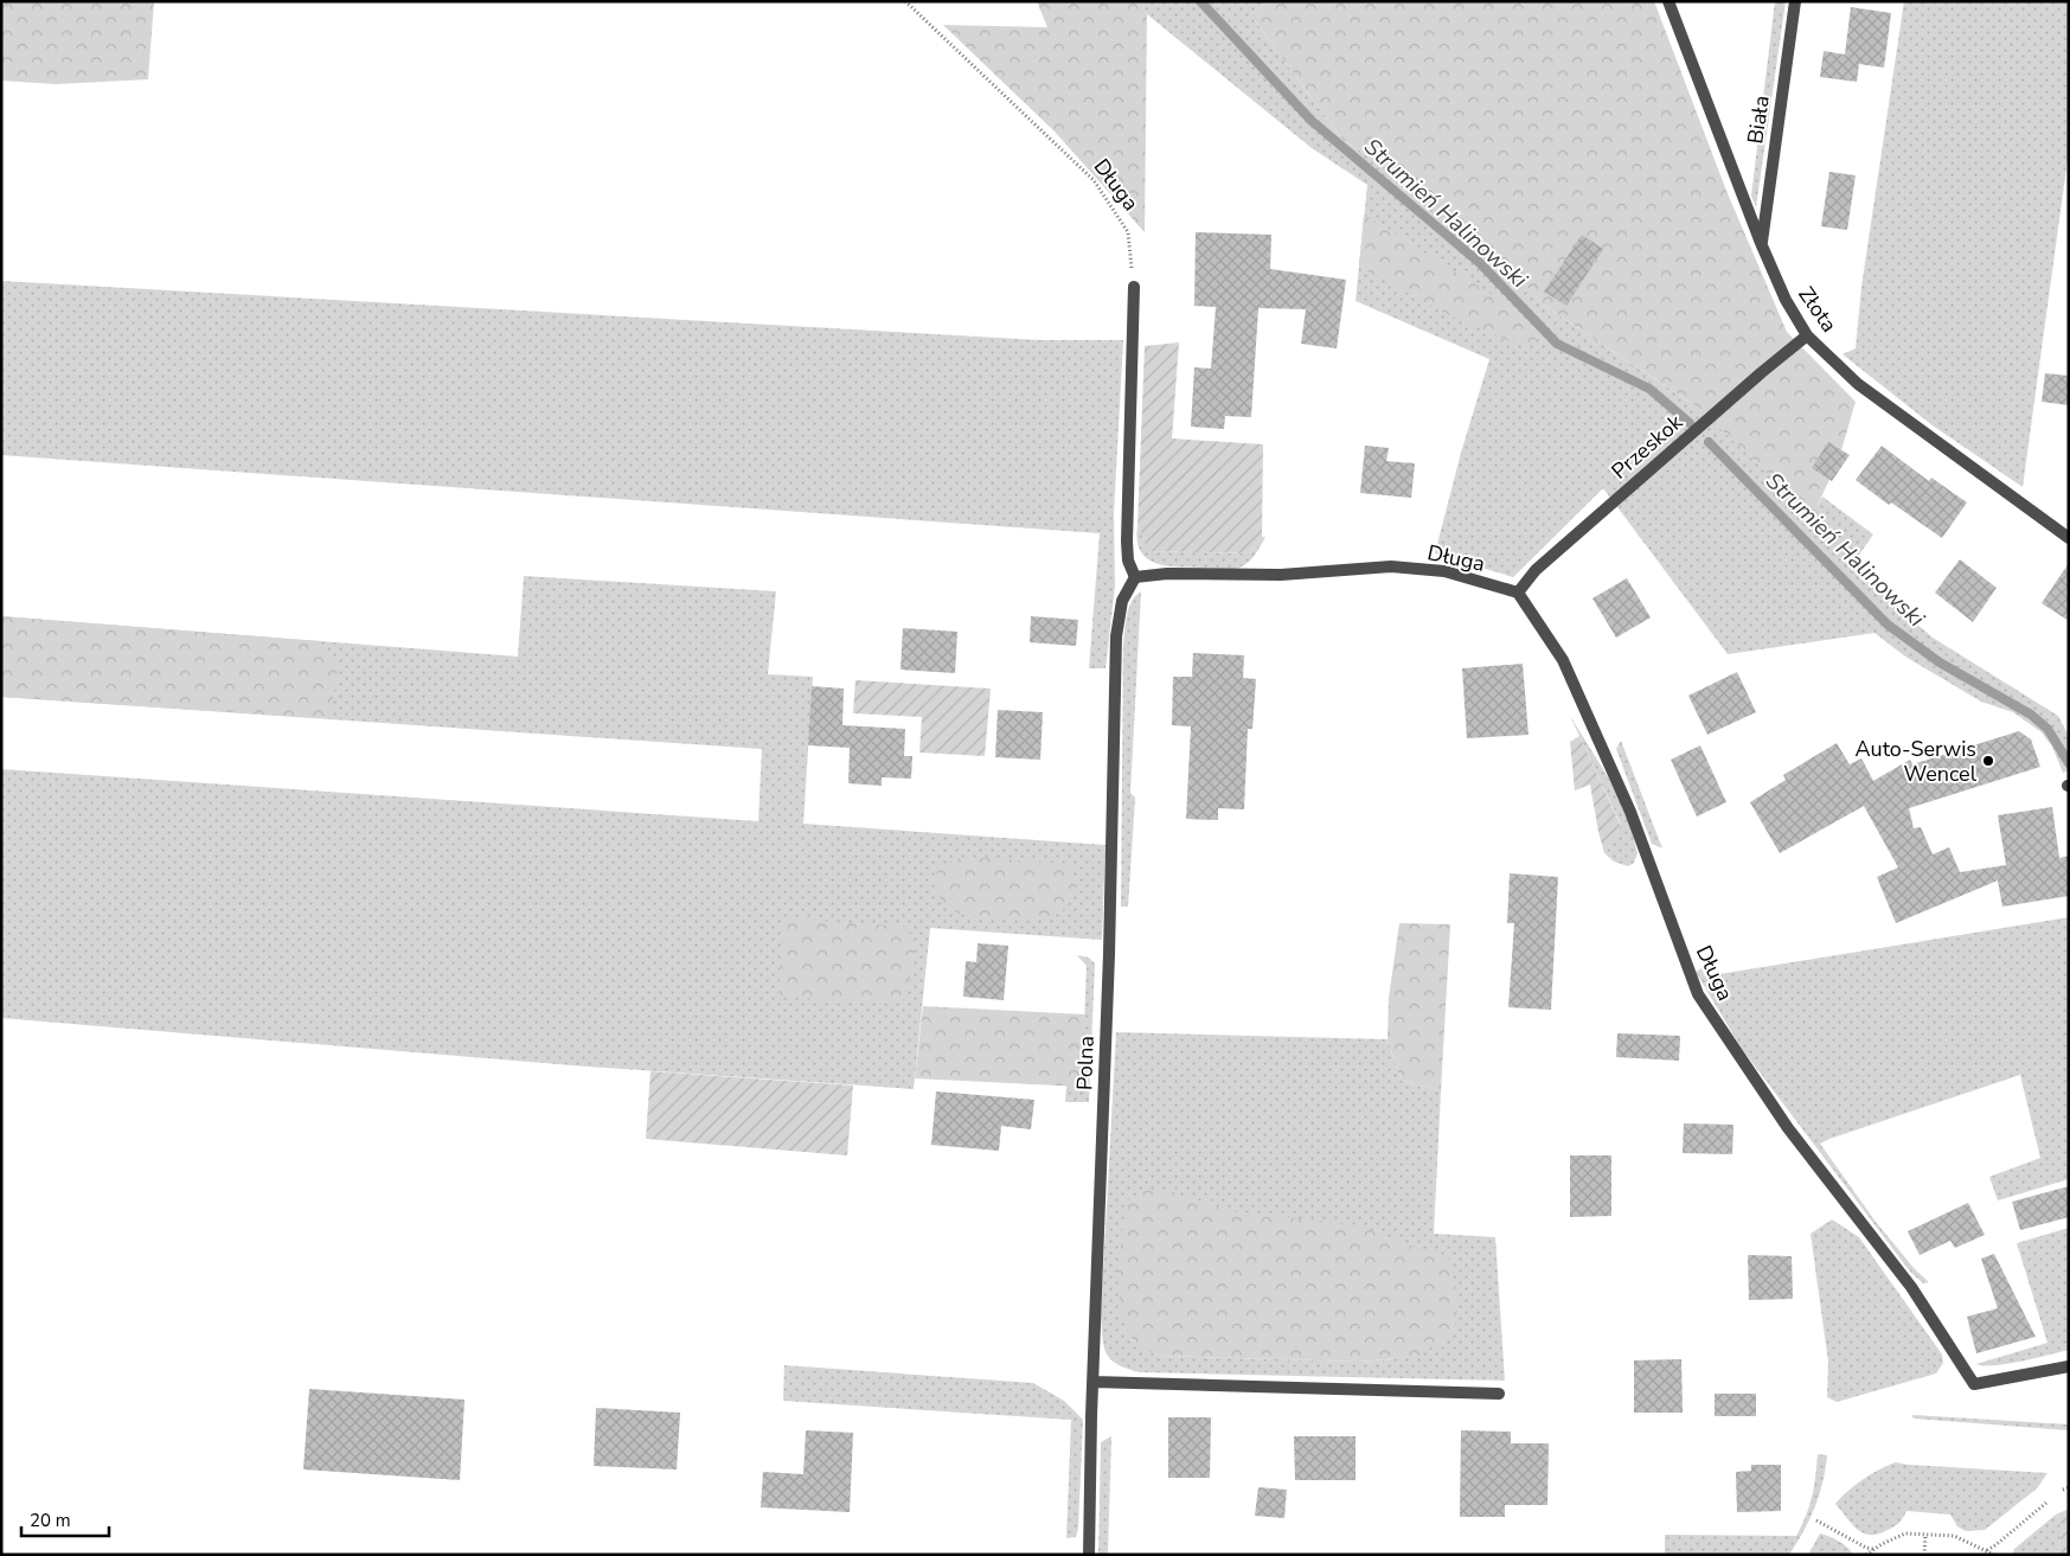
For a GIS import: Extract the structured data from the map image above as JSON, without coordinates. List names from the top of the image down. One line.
{"streets":{"street":["Biała","Długa","Złota","Przeskok","Polna"]},"crossings":[["Biała","Złota"],["Długa","Przeskok"],["Długa","Polna"],["Złota","Przeskok"]],"water":["Strumień Halinowski"],"places":["Auto-Serwis Wencel"],"scale_bar":"20 m"}
